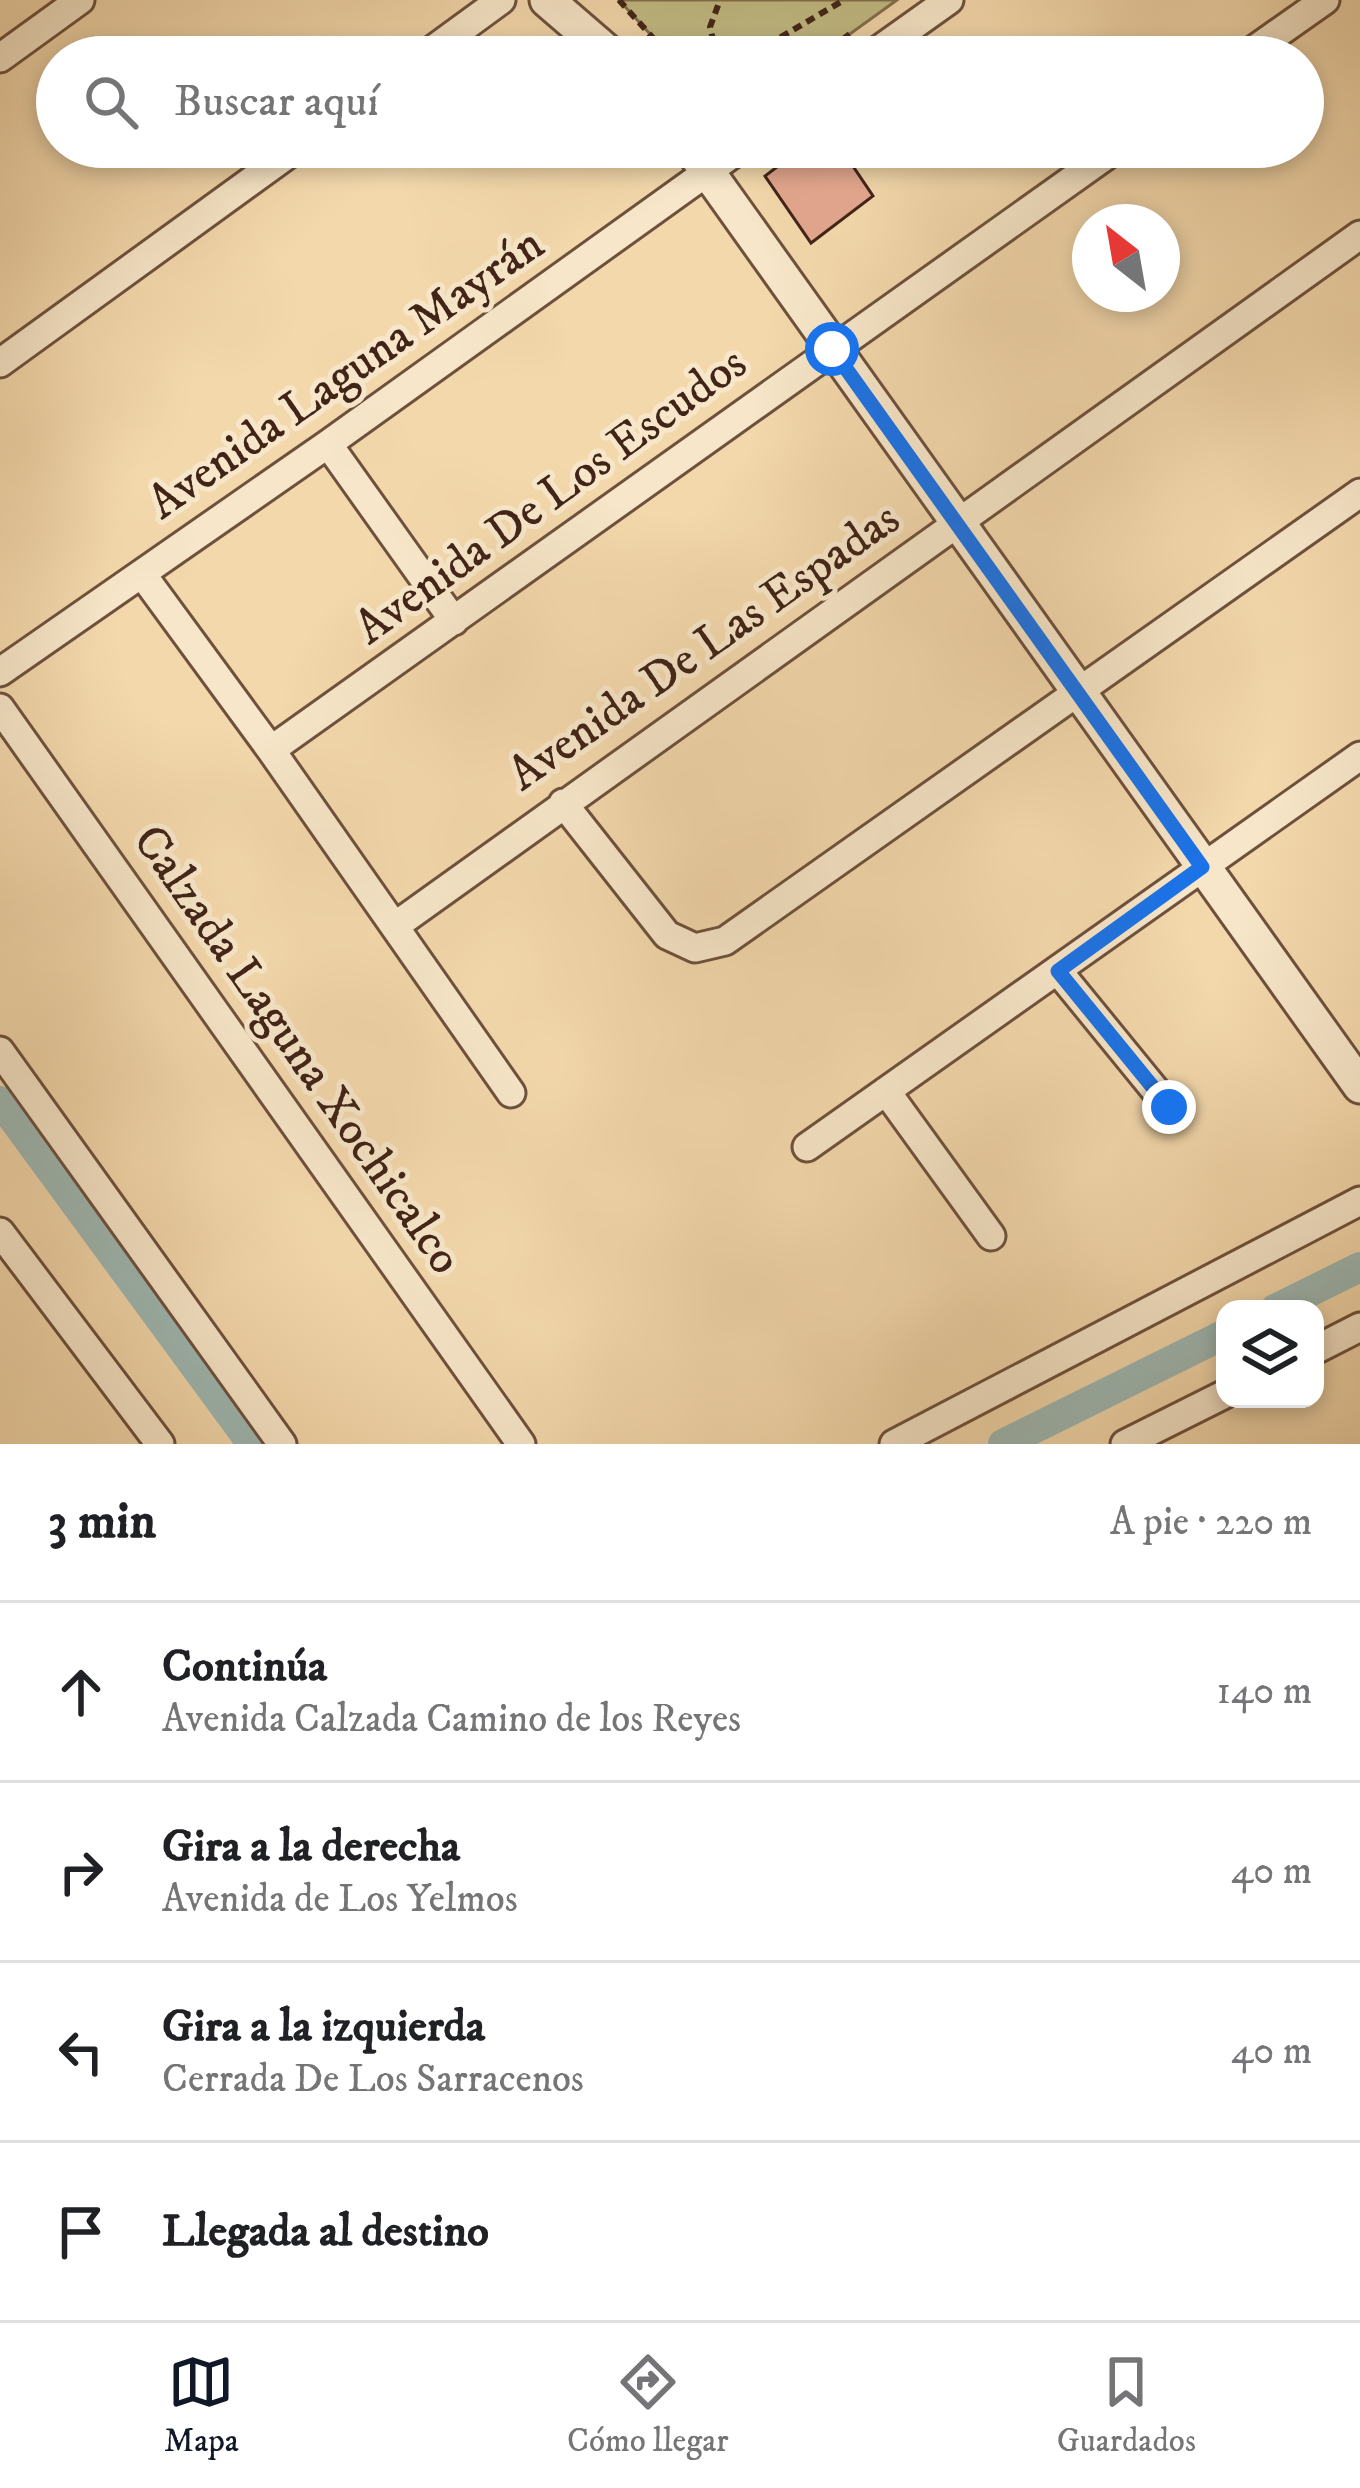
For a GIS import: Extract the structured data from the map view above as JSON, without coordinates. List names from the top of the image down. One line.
{"streets":{"street":["Avenida Laguna Mayrán","Avenida De Los Escudos","Avenida De Las Espadas","Calzada Laguna Xochicalco"]},"north":"top left","page":{"search":"Buscar aquí","heading":["3 min","A pie · 220 m"],"list":[["Continúa","Avenida Calzada Camino de los Reyes","140 m"],["Gira a la derecha","Avenida de Los Yelmos","40 m"],["Gira a la izquierda","Cerrada De Los Sarracenos","40 m"],"Llegada al destino"],"nav":["Mapa","Cómo llegar","Guardados"]}}
